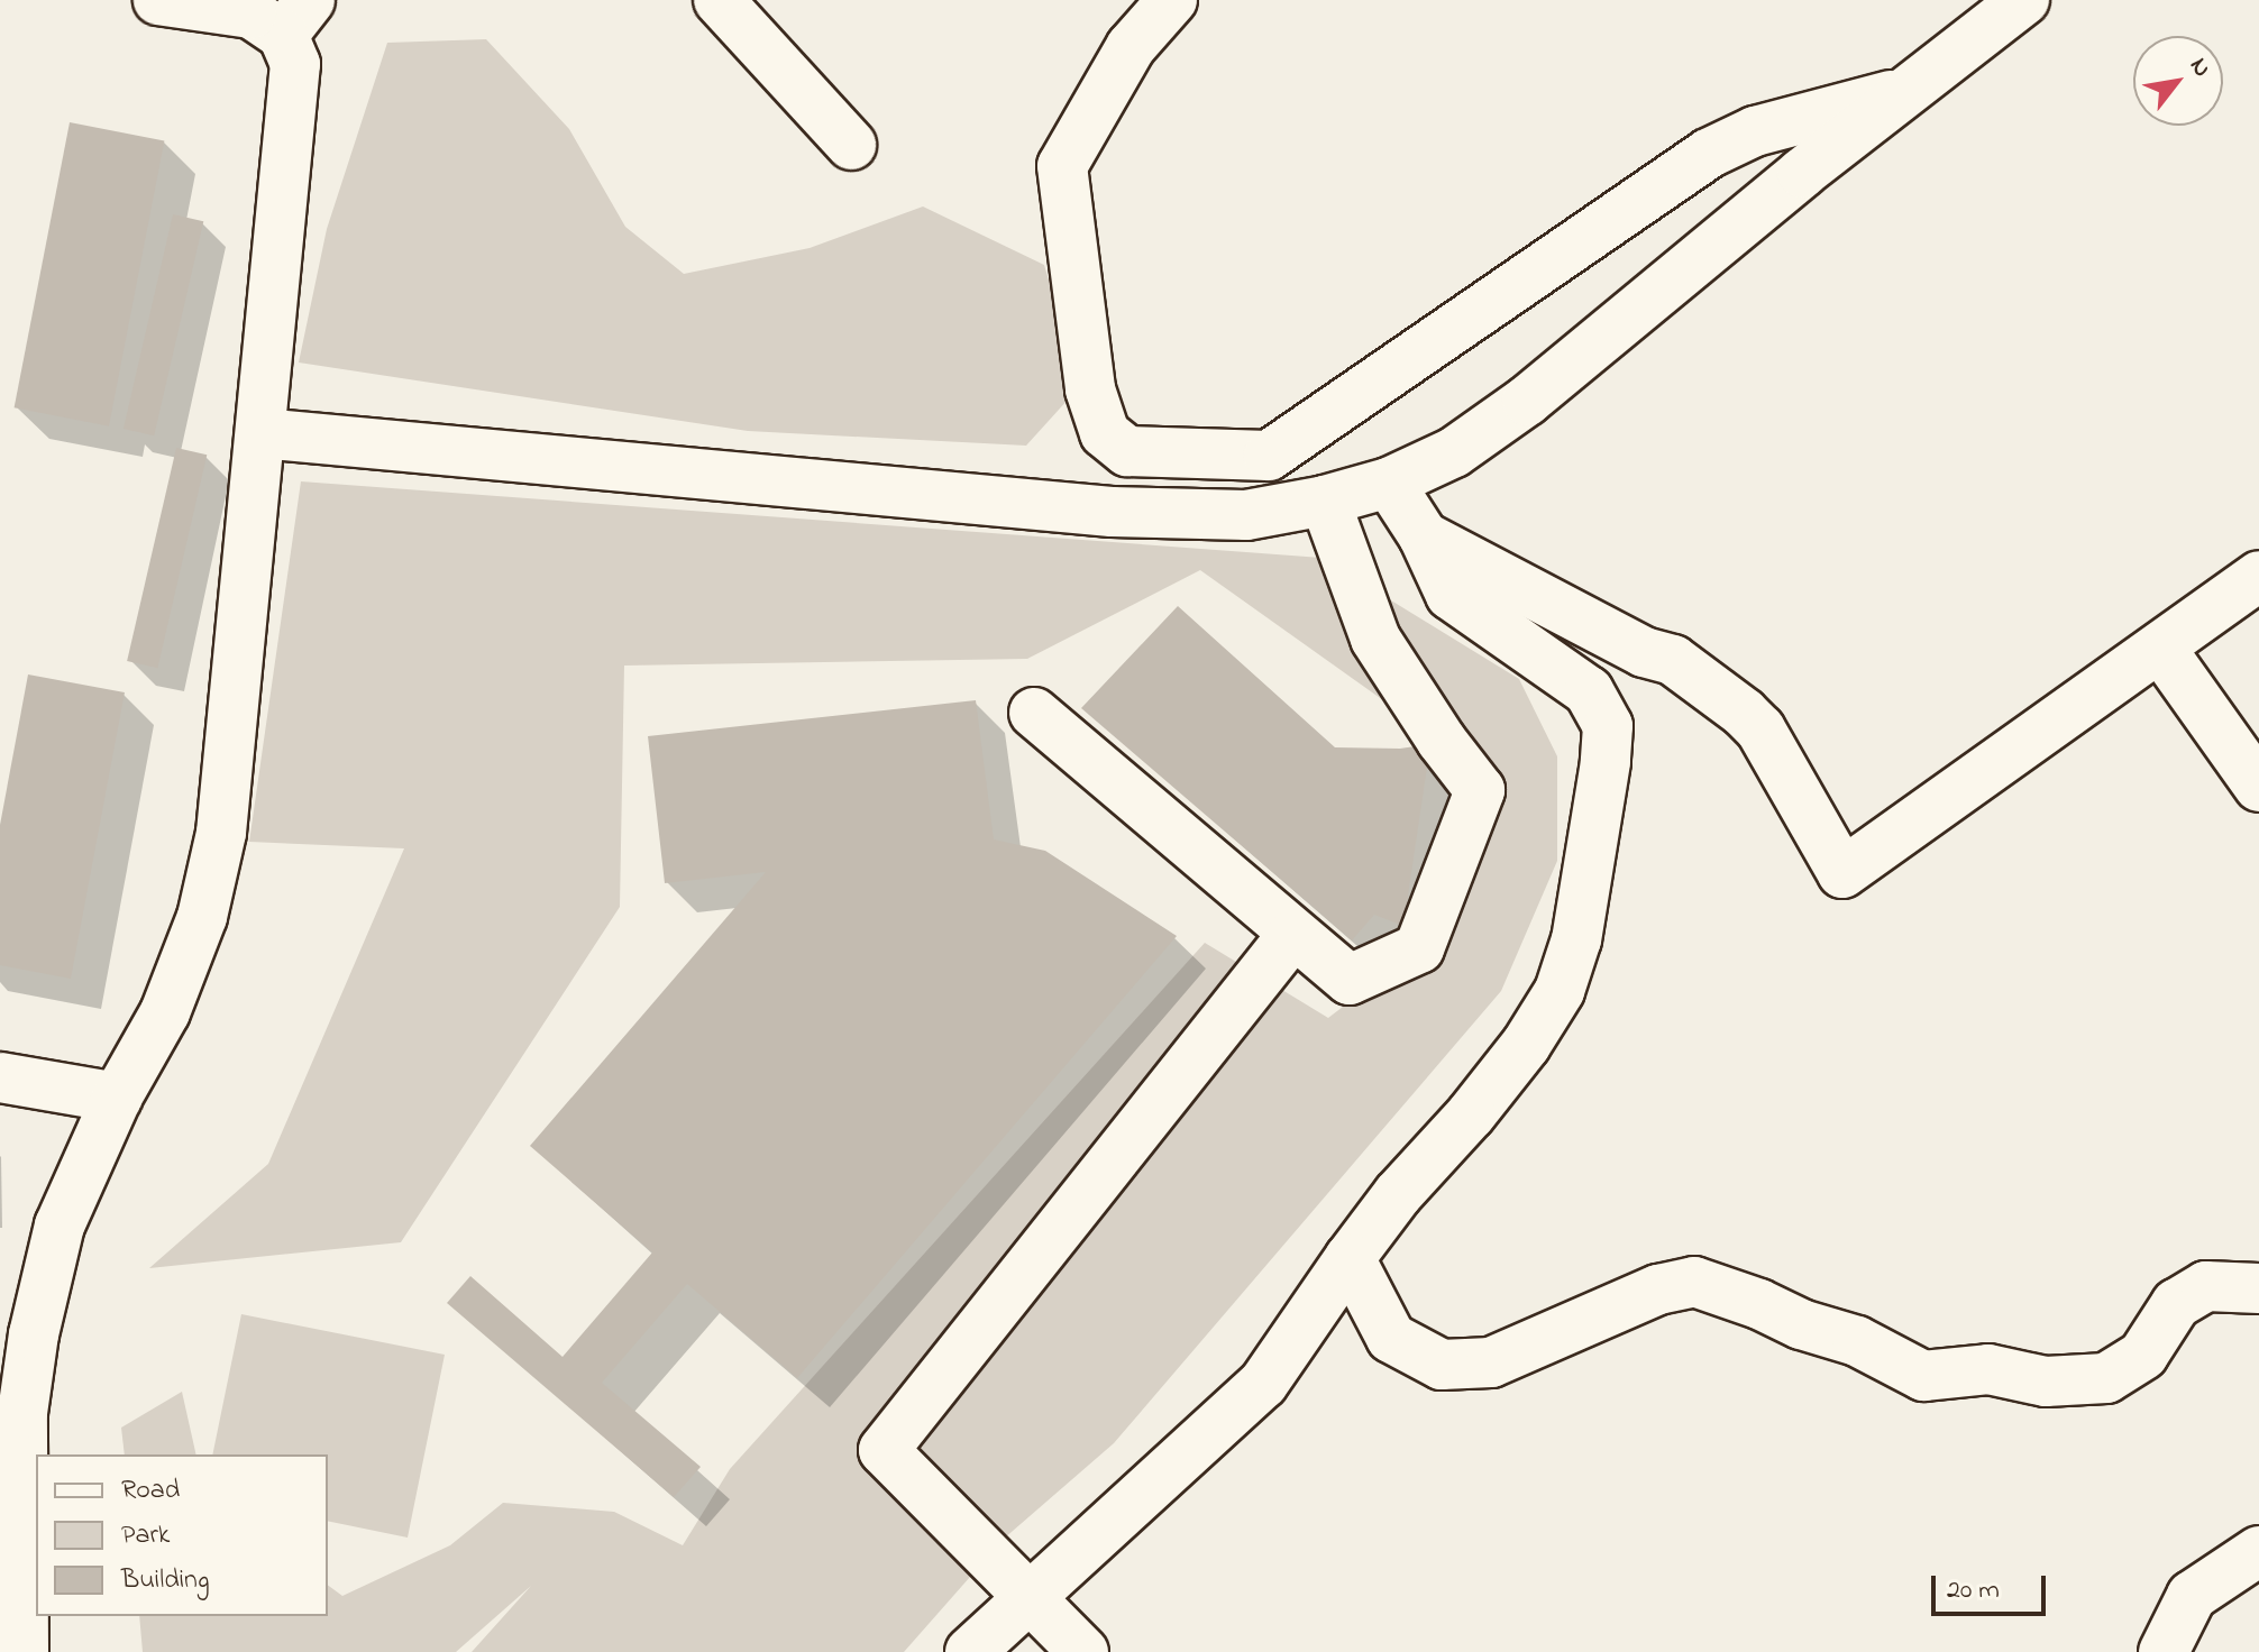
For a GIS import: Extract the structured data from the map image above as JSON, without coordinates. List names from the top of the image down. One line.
{"legend":["Road","Park","Building"],"scale_bar":"20 m","north":"top right"}
